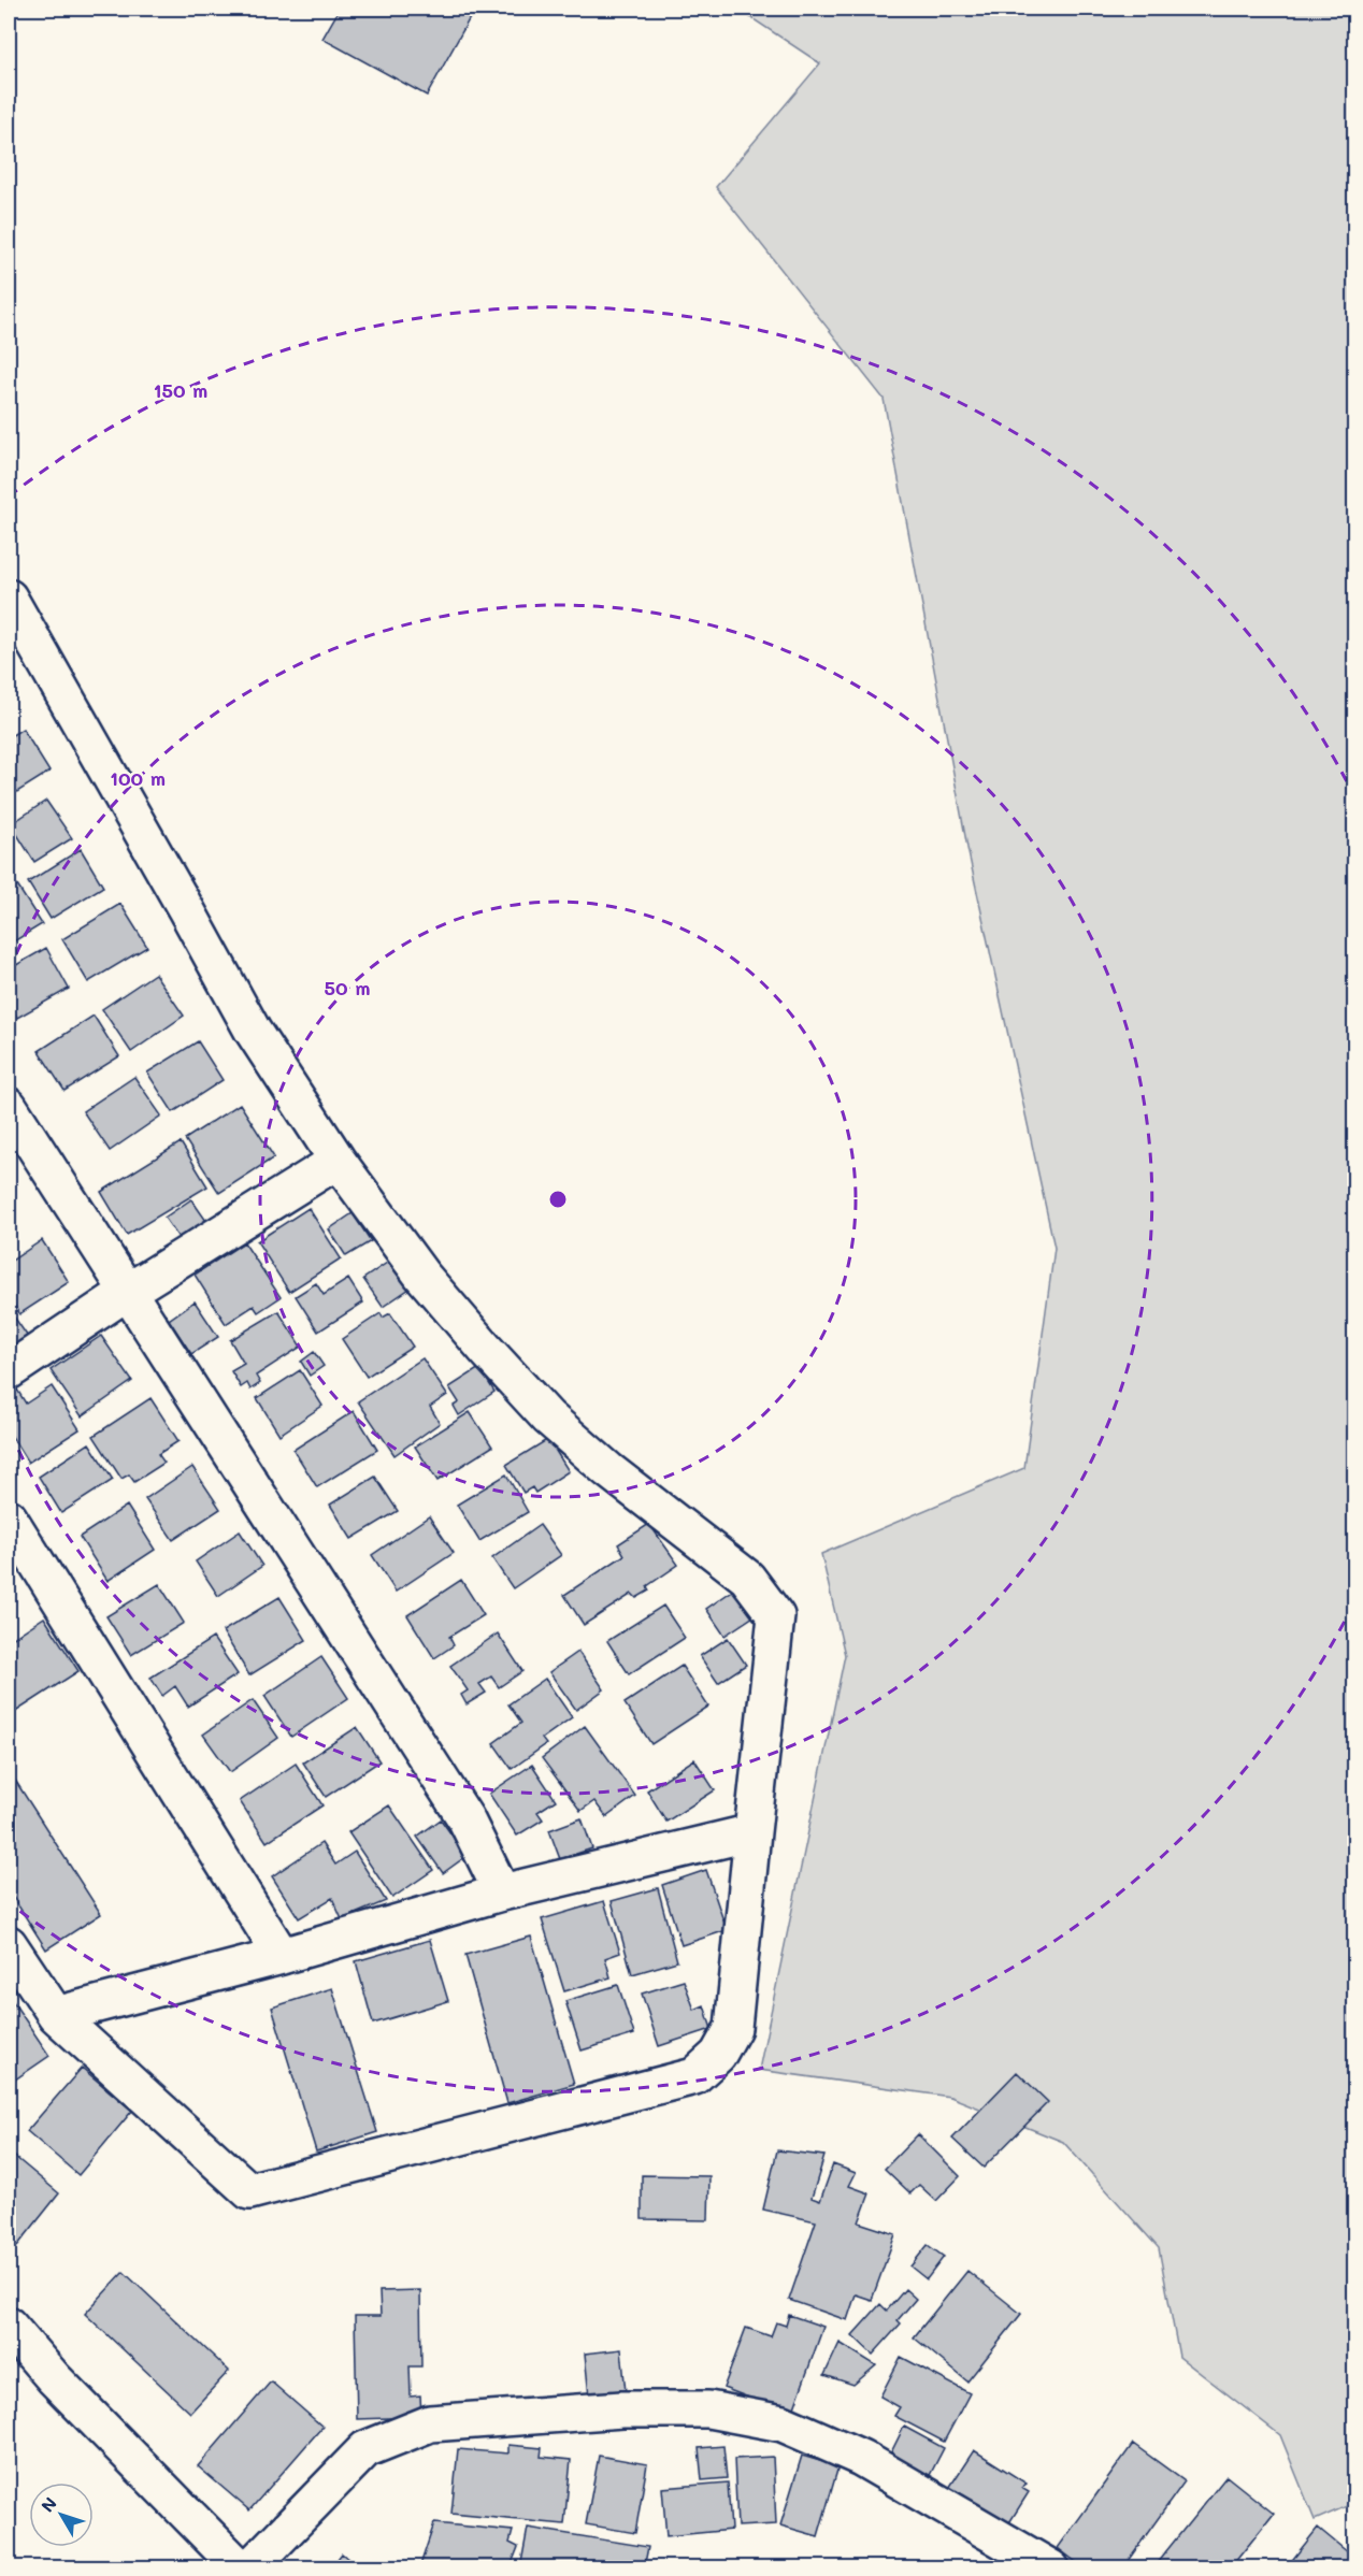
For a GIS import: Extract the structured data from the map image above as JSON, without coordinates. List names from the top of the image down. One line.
{"north":"top left","rings":["150 m","100 m","50 m"]}
